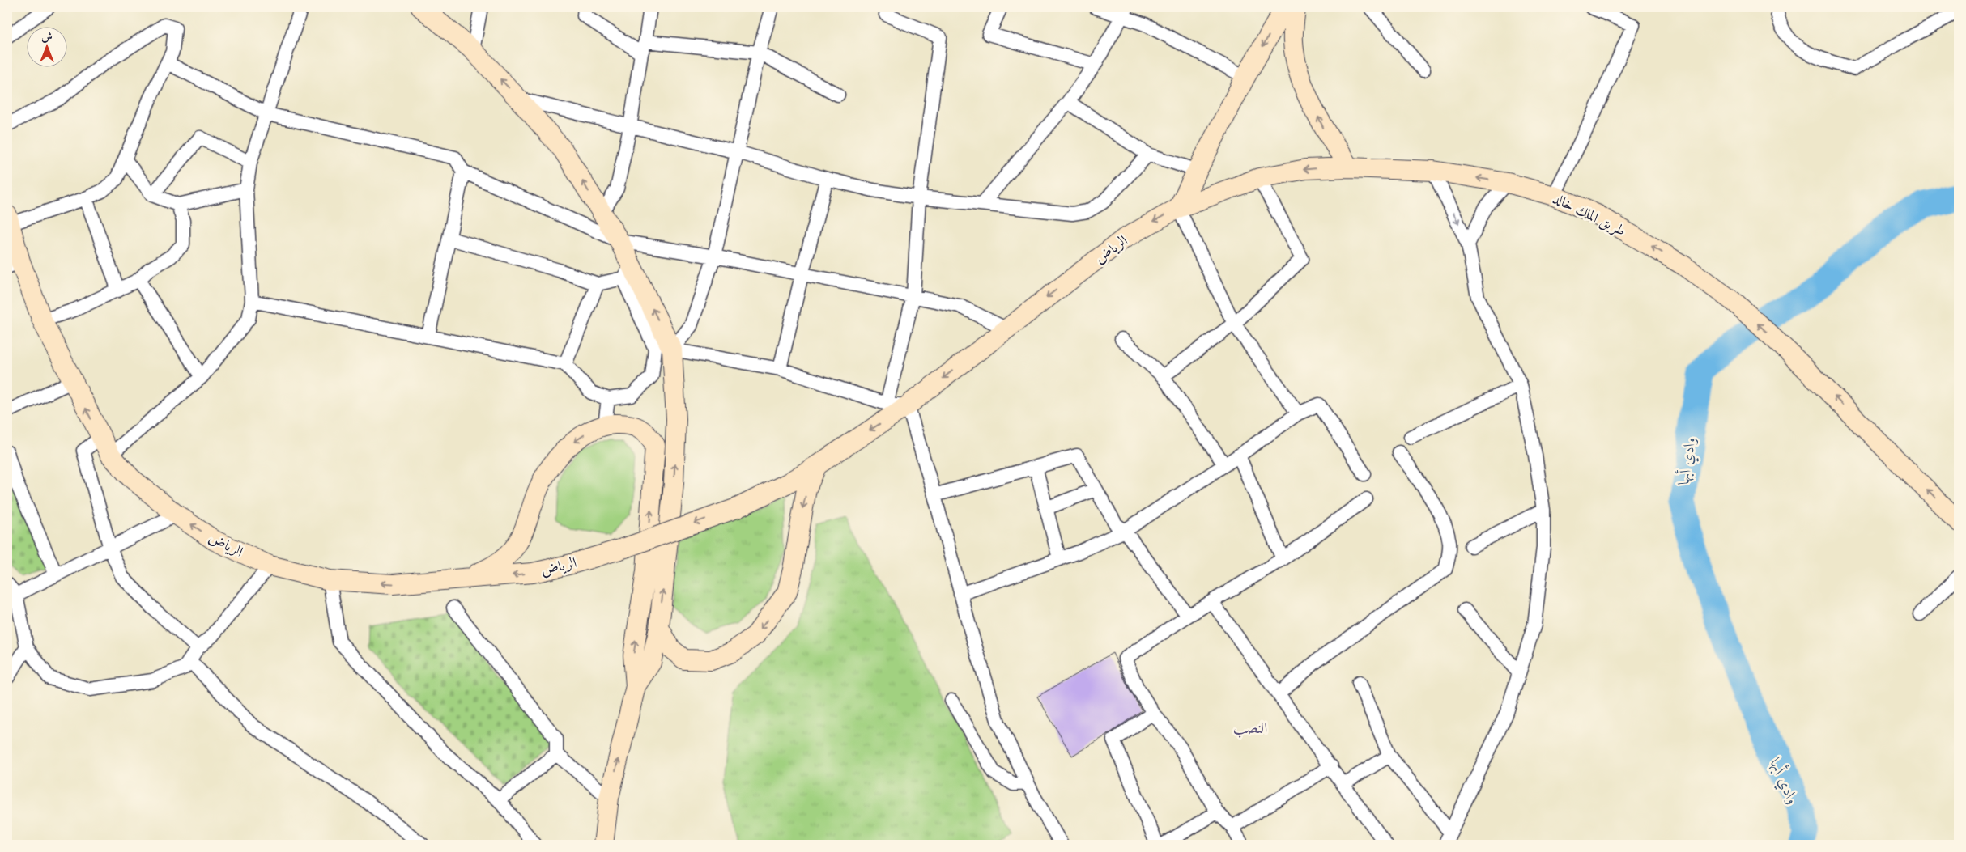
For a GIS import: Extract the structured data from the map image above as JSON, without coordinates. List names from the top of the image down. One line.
{"streets":{"street":["طريق الملك خالد","الرياض"]},"crossings":[["طريق الملك خالد","الرياض"]],"one_way":["طريق الملك خالد"],"districts":["النصب"],"water":["وادي أبها"],"north":"top"}
